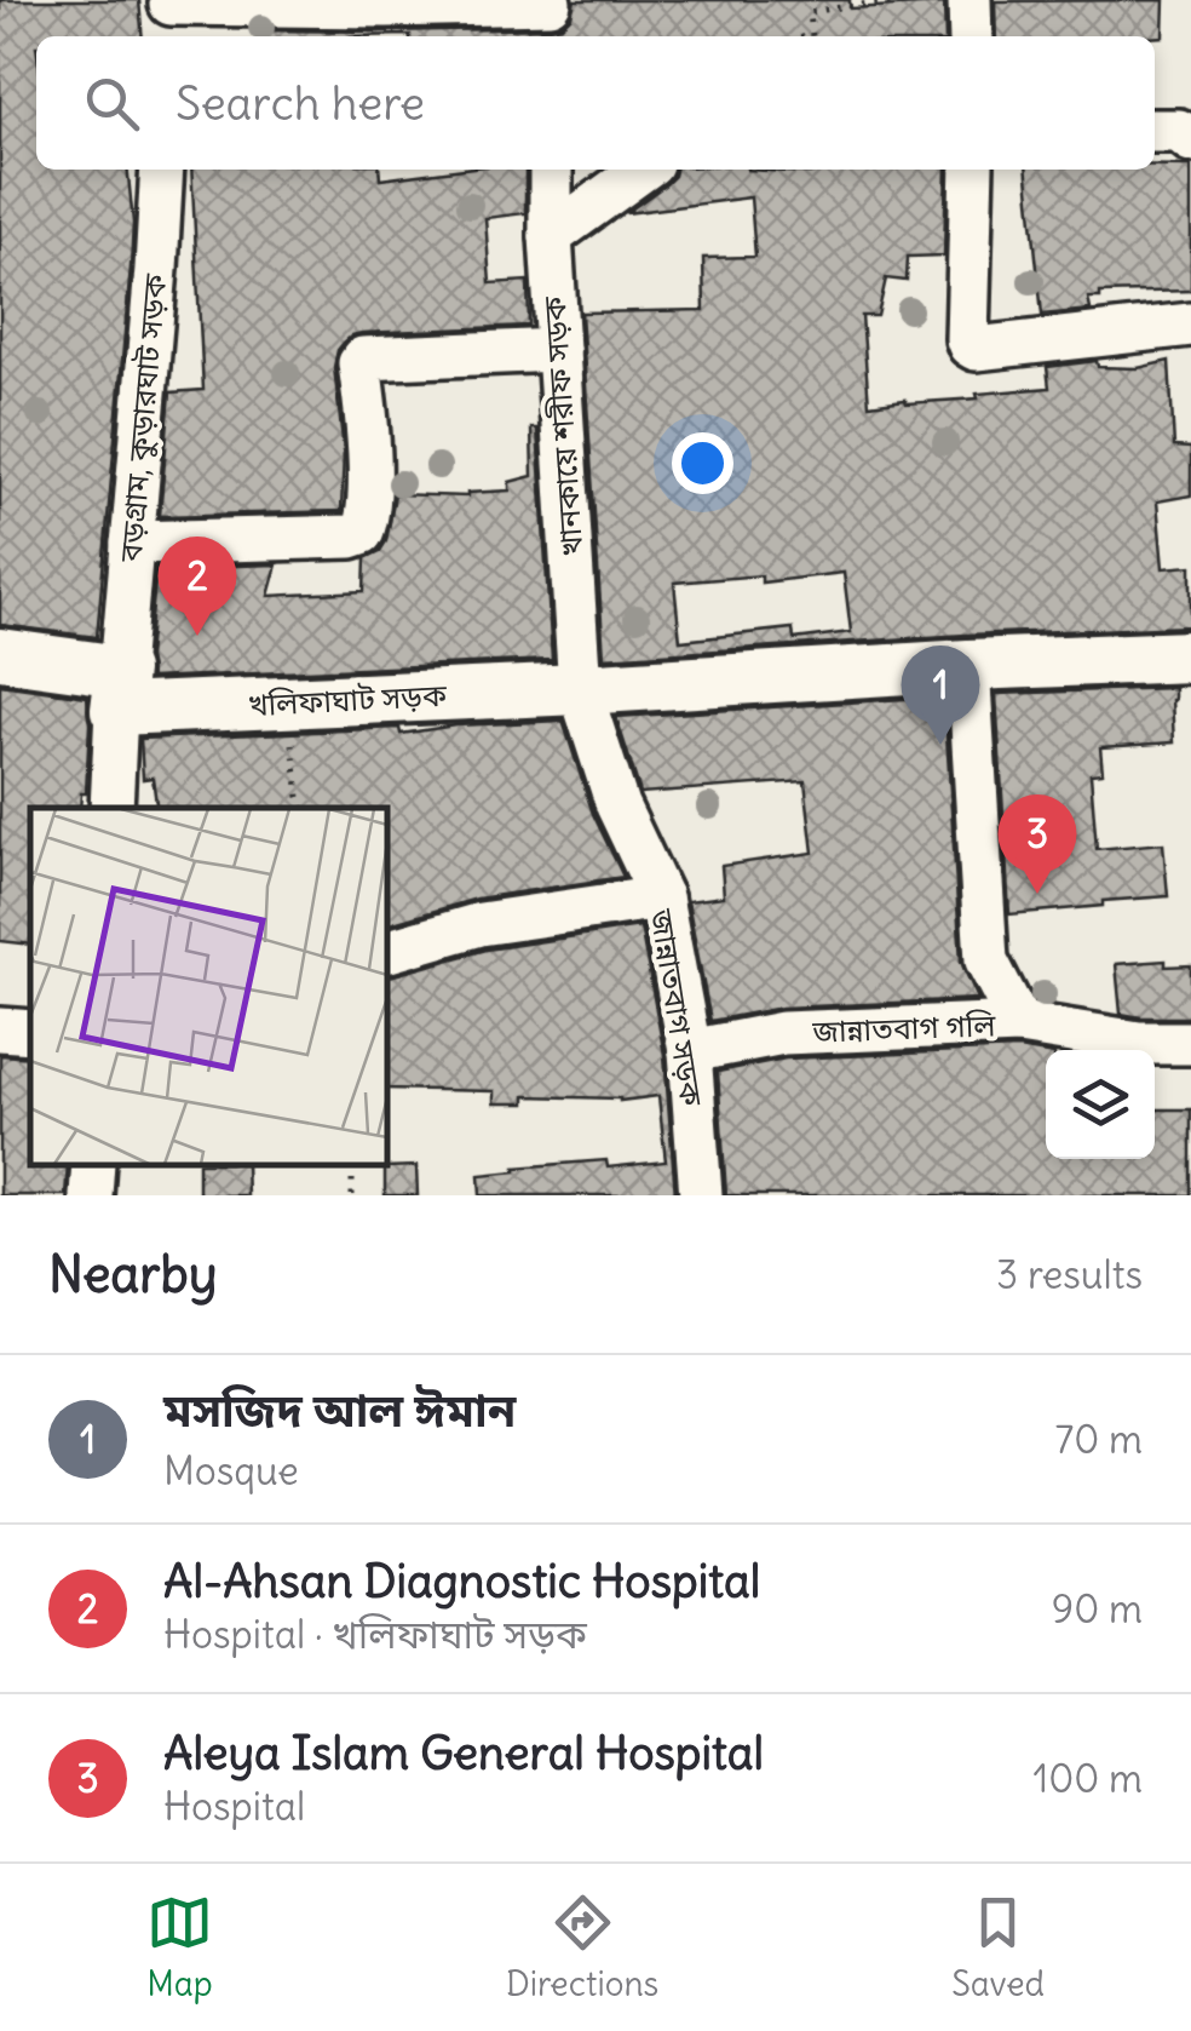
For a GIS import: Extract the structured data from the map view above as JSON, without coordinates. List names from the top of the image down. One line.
{"streets":{"street":["বড়গ্রাম, কুড়ারঘাট সড়ক","খানকায়ে শরীফ সড়ক","খলিফাঘাট সড়ক","জান্নাতবাগ সড়ক","জান্নাতবাগ গলি"]},"crossings":[["বড়গ্রাম, কুড়ারঘাট সড়ক","খলিফাঘাট সড়ক"],["খানকায়ে শরীফ সড়ক","খলিফাঘাট সড়ক"],["খানকায়ে শরীফ সড়ক","জান্নাতবাগ সড়ক"],["খলিফাঘাট সড়ক","জান্নাতবাগ সড়ক"],["জান্নাতবাগ সড়ক","জান্নাতবাগ গলি"]],"page":{"search":"Search here","pins":["2","1","3"],"heading":["Nearby","3 results"],"list":[{"mark":"1","name":"মসজিদ আল ঈমান","note":"Mosque","value":"70 m"},{"mark":"2","name":"Al-Ahsan Diagnostic Hospital","note":"Hospital · খলিফাঘাট সড়ক","value":"90 m"},{"mark":"3","name":"Aleya Islam General Hospital","note":"Hospital","value":"100 m"}],"nav":["Map","Directions","Saved"]}}
